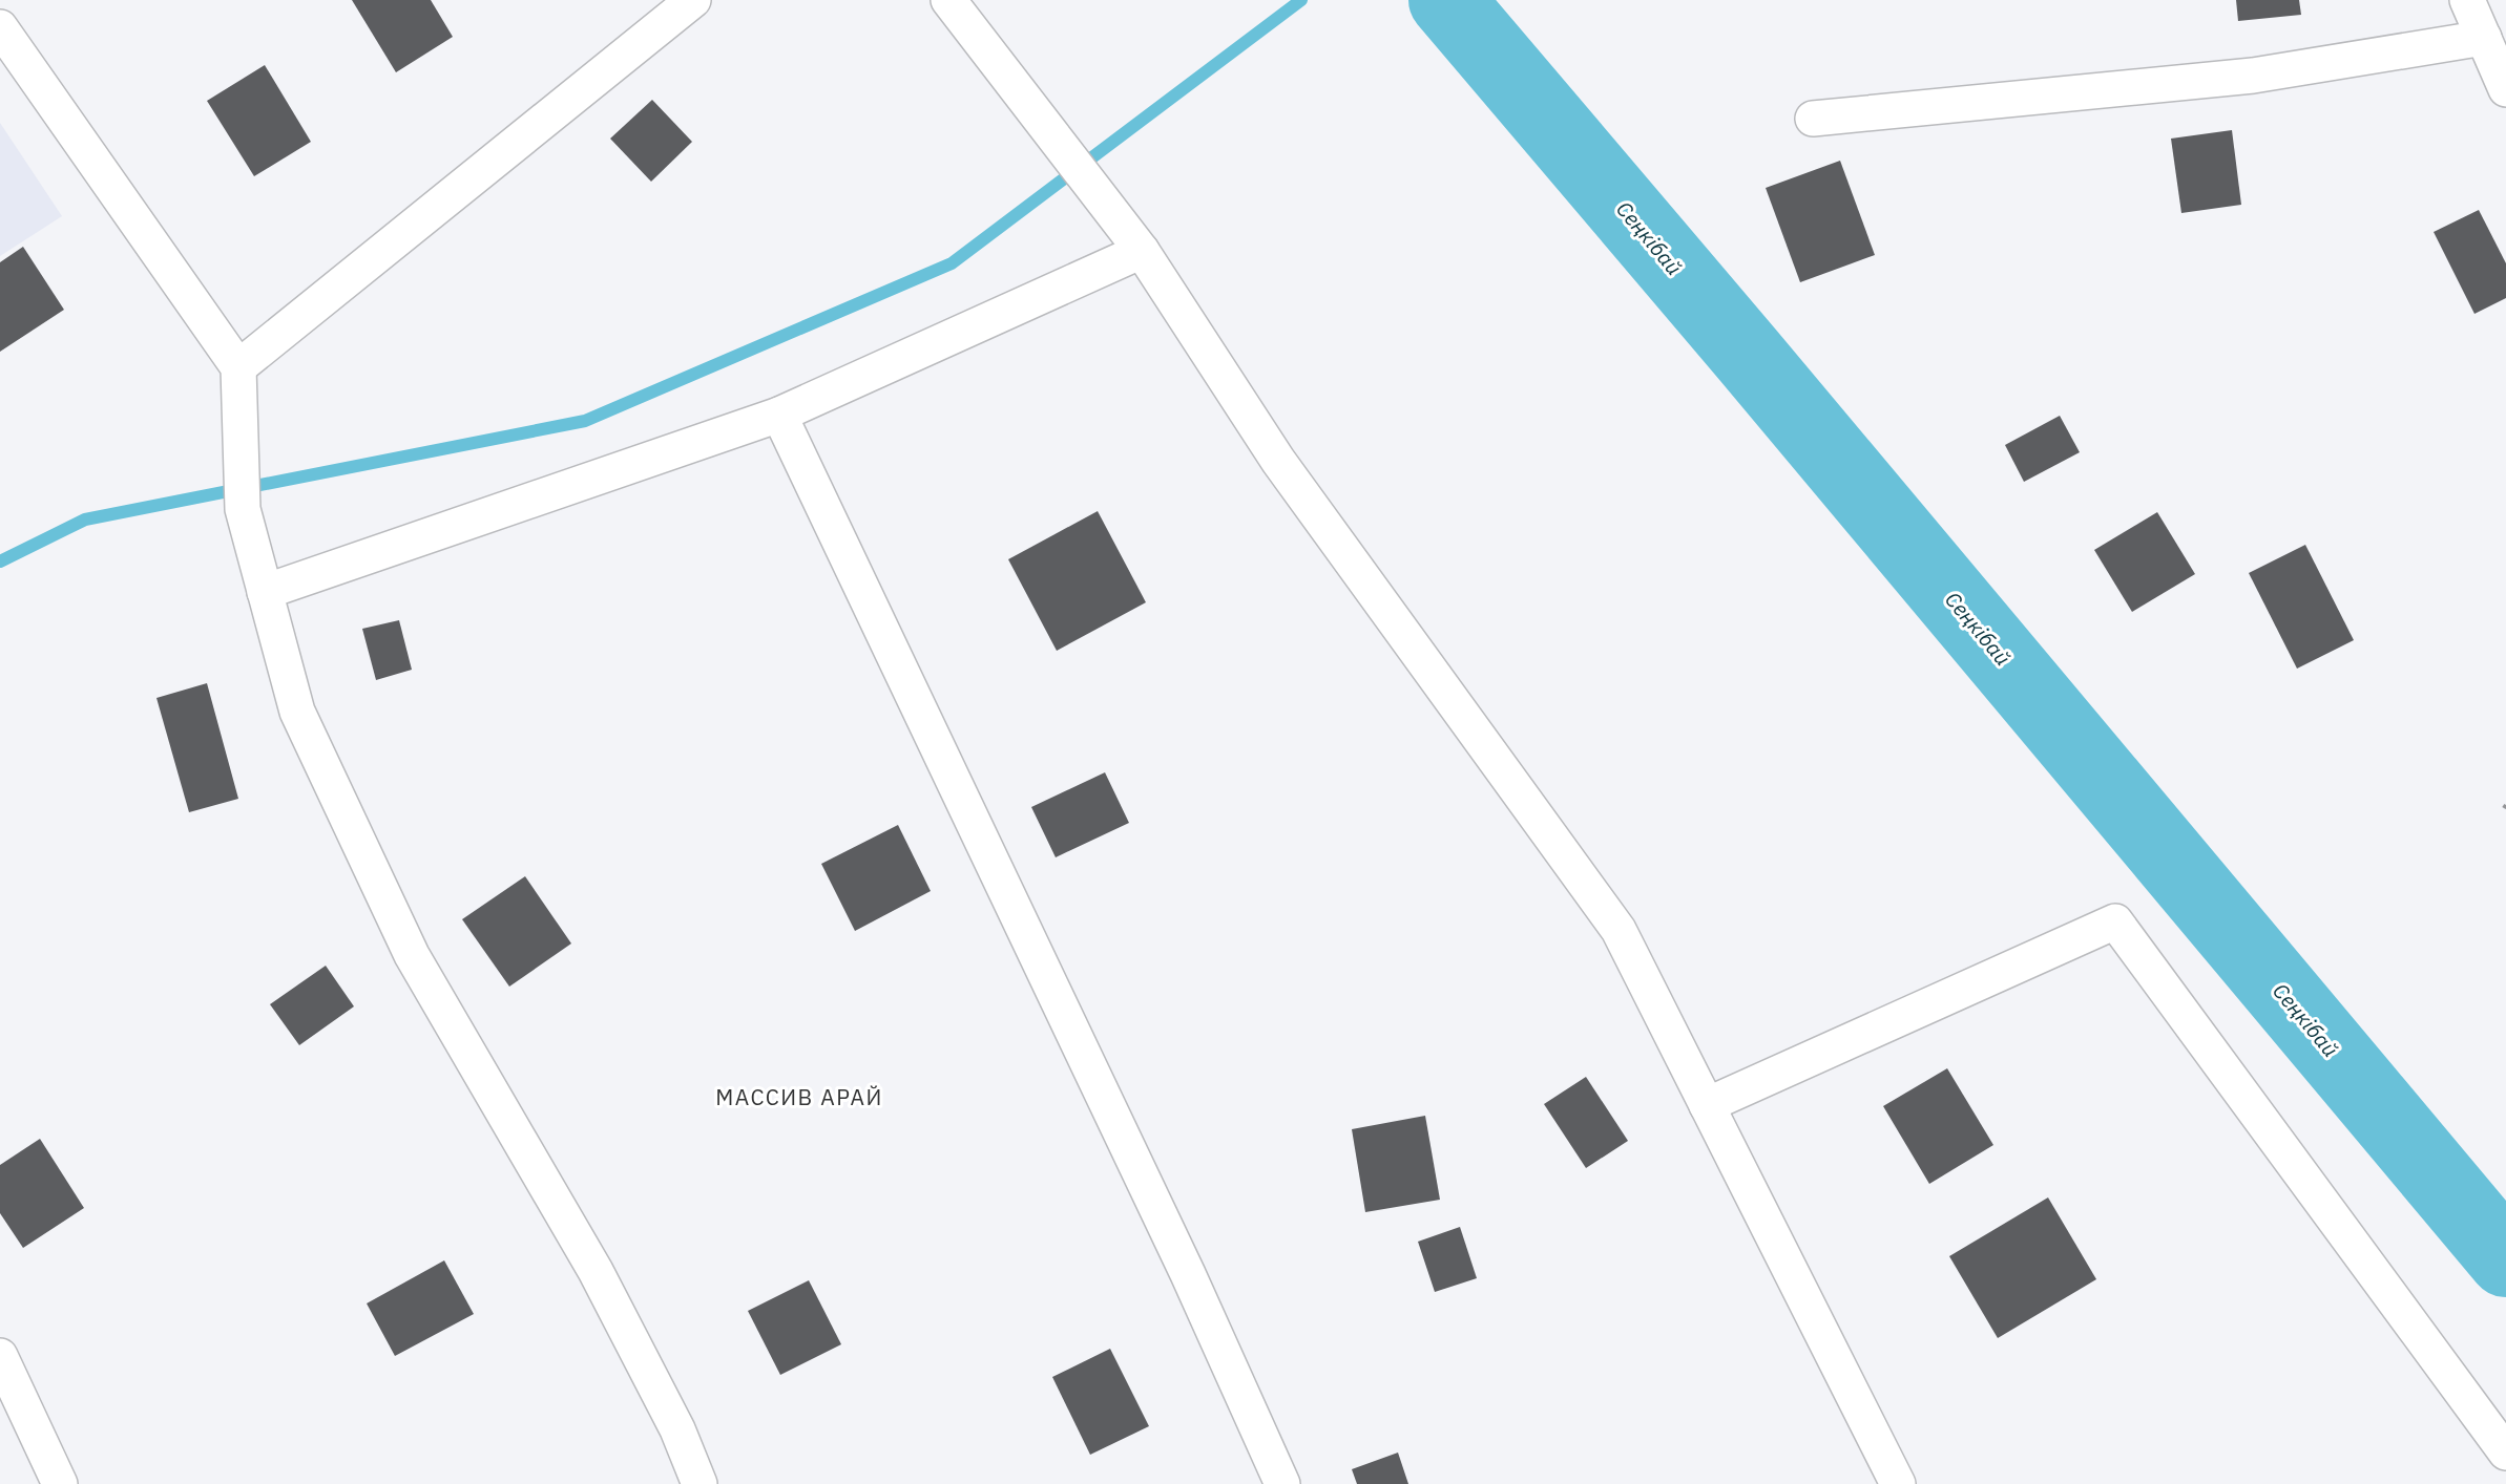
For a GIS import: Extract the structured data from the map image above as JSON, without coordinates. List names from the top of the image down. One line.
{"districts":["МАССИВ АРАЙ"],"water":["Сеңкібай"]}
